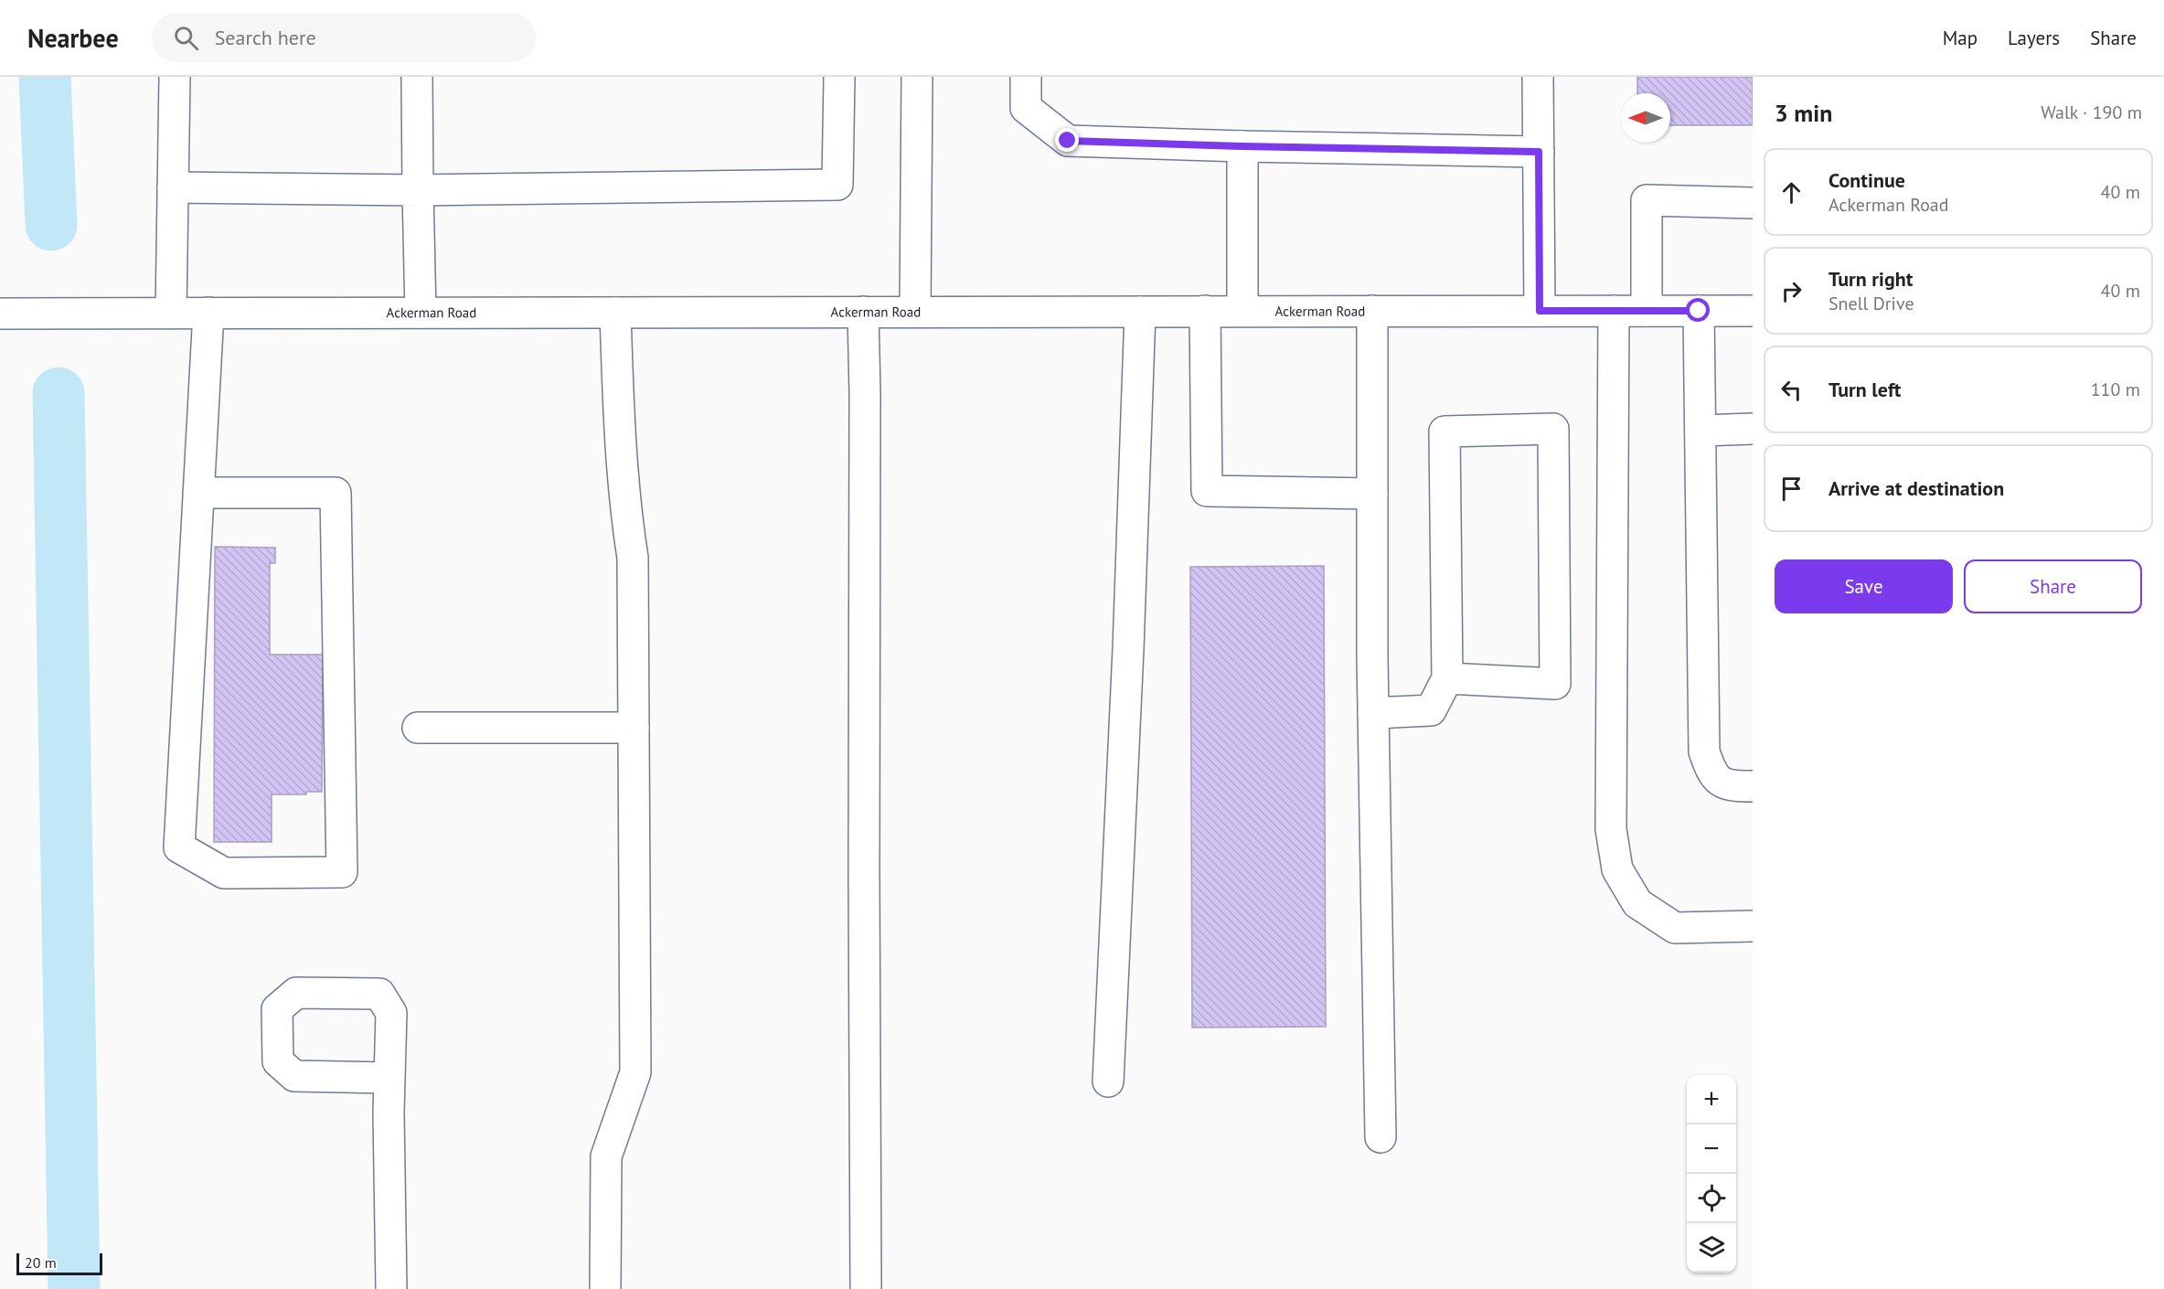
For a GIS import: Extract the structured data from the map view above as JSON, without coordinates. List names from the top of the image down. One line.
{"streets":{"street":["Ackerman Road"]},"scale_bar":"20 m","north":"left","page":{"header":"Nearbee","search":"Search here","nav":["Map","Layers","Share"],"heading":["3 min","Walk · 190 m"],"list":[["Continue","Ackerman Road","40 m"],["Turn right","Snell Drive","40 m"],["Turn left","110 m"],"Arrive at destination"],"buttons":["Save","Share"],"map_buttons":["+","−"],"scale":"20 m"}}
